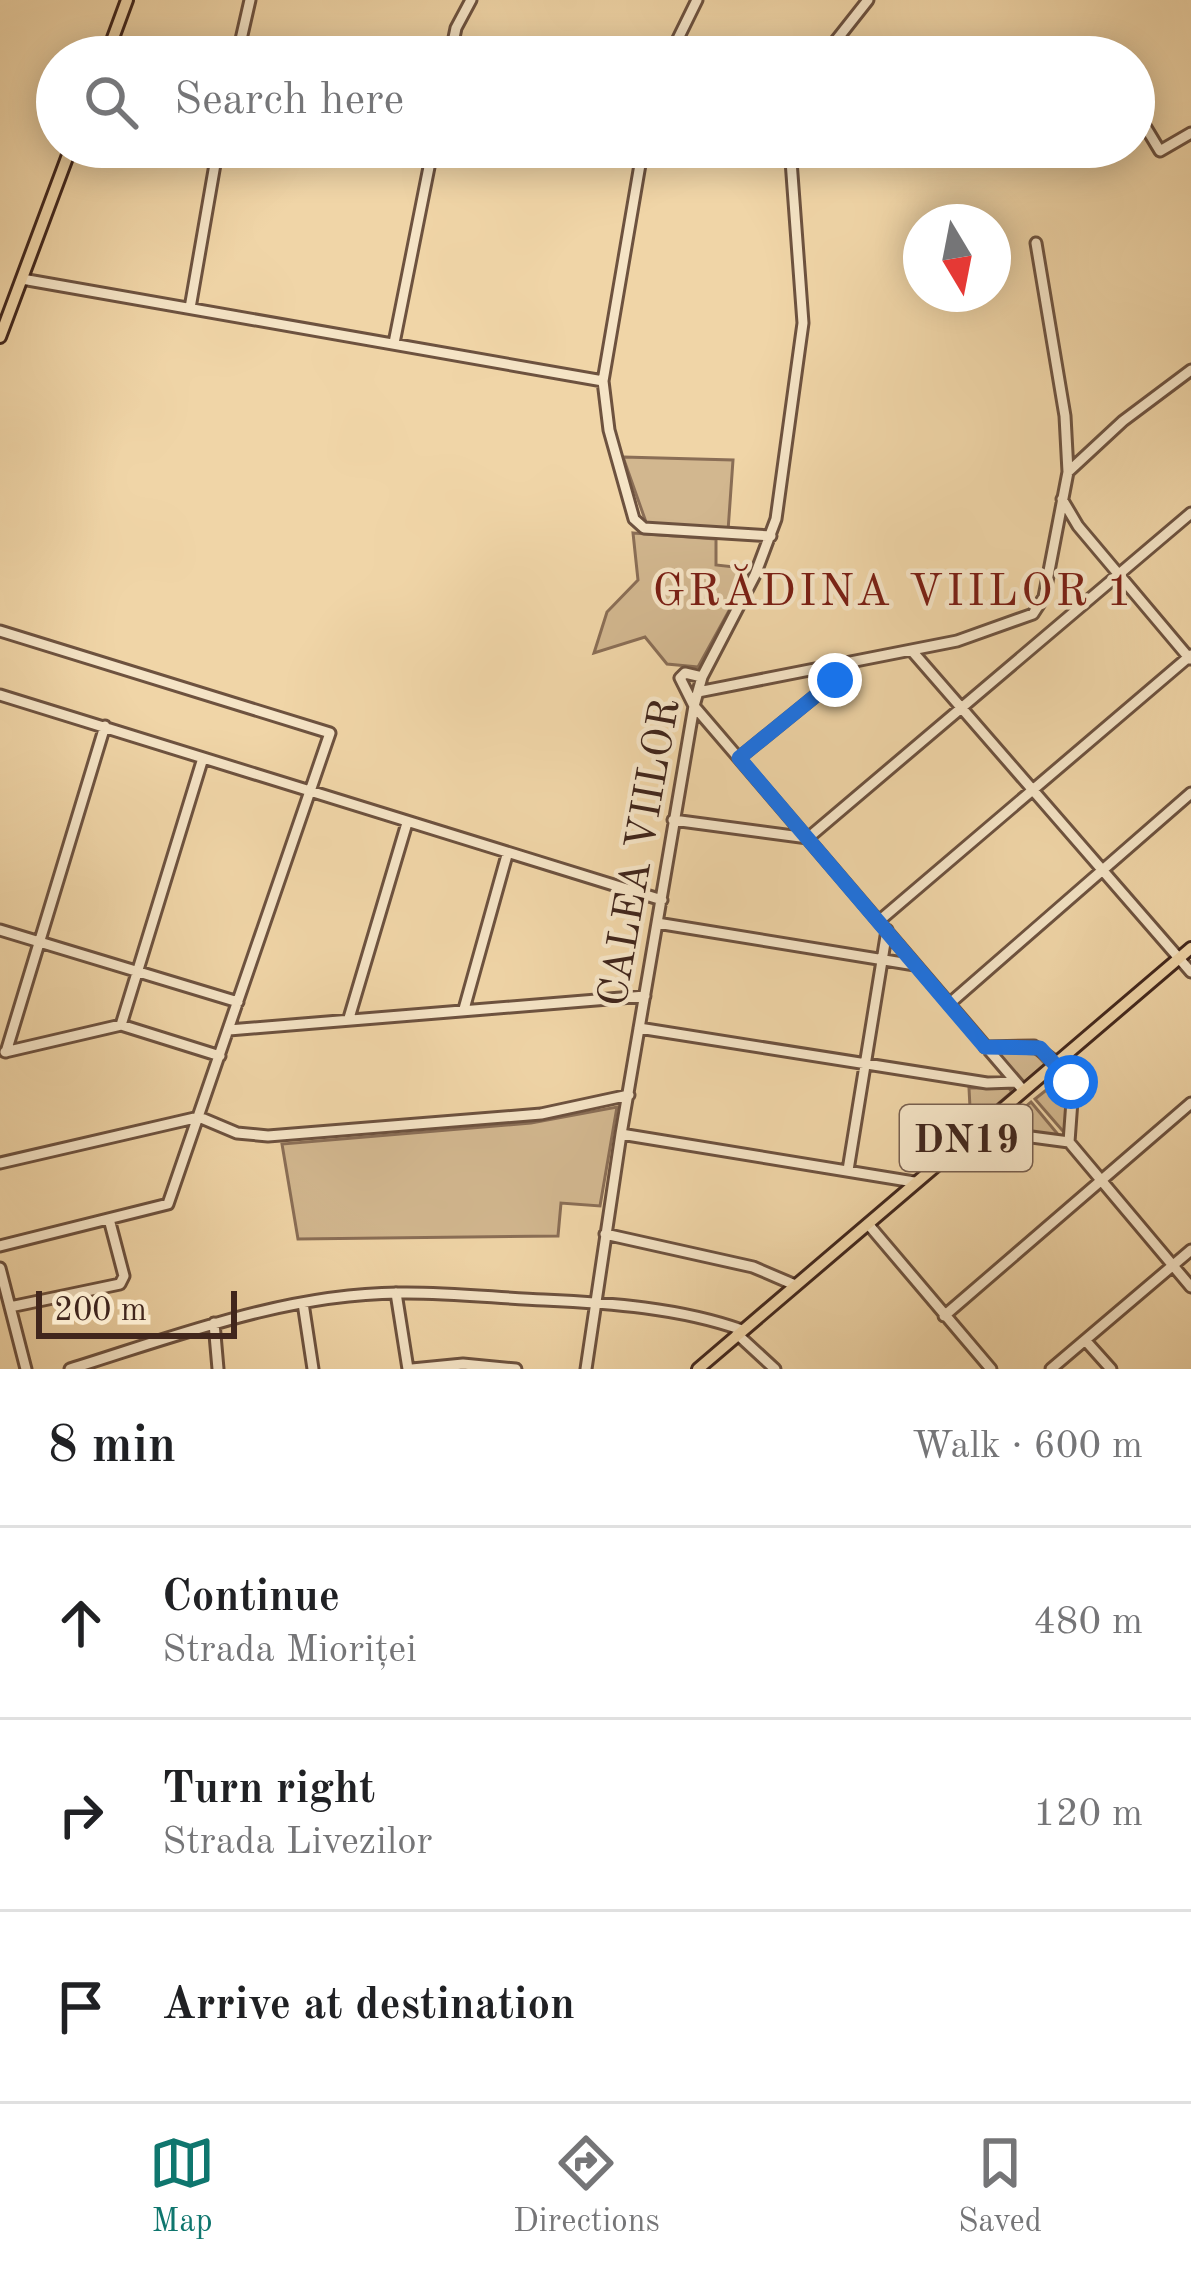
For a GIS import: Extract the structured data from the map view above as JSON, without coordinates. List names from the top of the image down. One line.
{"streets":{"main road":["DN19"],"street":["CALEA VIILOR"]},"districts":["GRĂDINA VIILOR 1"],"scale_bar":"200 m","north":"bottom","page":{"search":"Search here","scale":"200 m","heading":["8 min","Walk · 600 m"],"list":[["Continue","Strada Mioriței","480 m"],["Turn right","Strada Livezilor","120 m"],"Arrive at destination"],"nav":["Map","Directions","Saved"]}}
